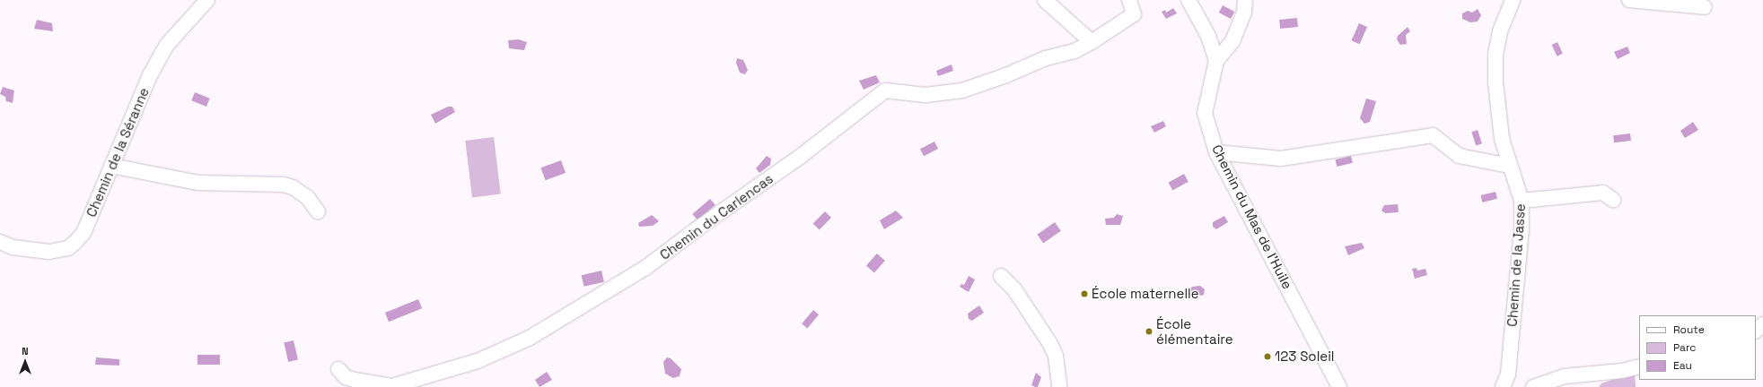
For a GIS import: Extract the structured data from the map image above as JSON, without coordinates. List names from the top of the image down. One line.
{"streets":{"street":["Chemin de la Séranne","Chemin du Carlencas","Chemin du Mas de l'Huile","Chemin de la Jasse"]},"places":["École maternelle","École élémentaire","123 Soleil"],"legend":["Route","Parc","Eau"],"north":"top"}
